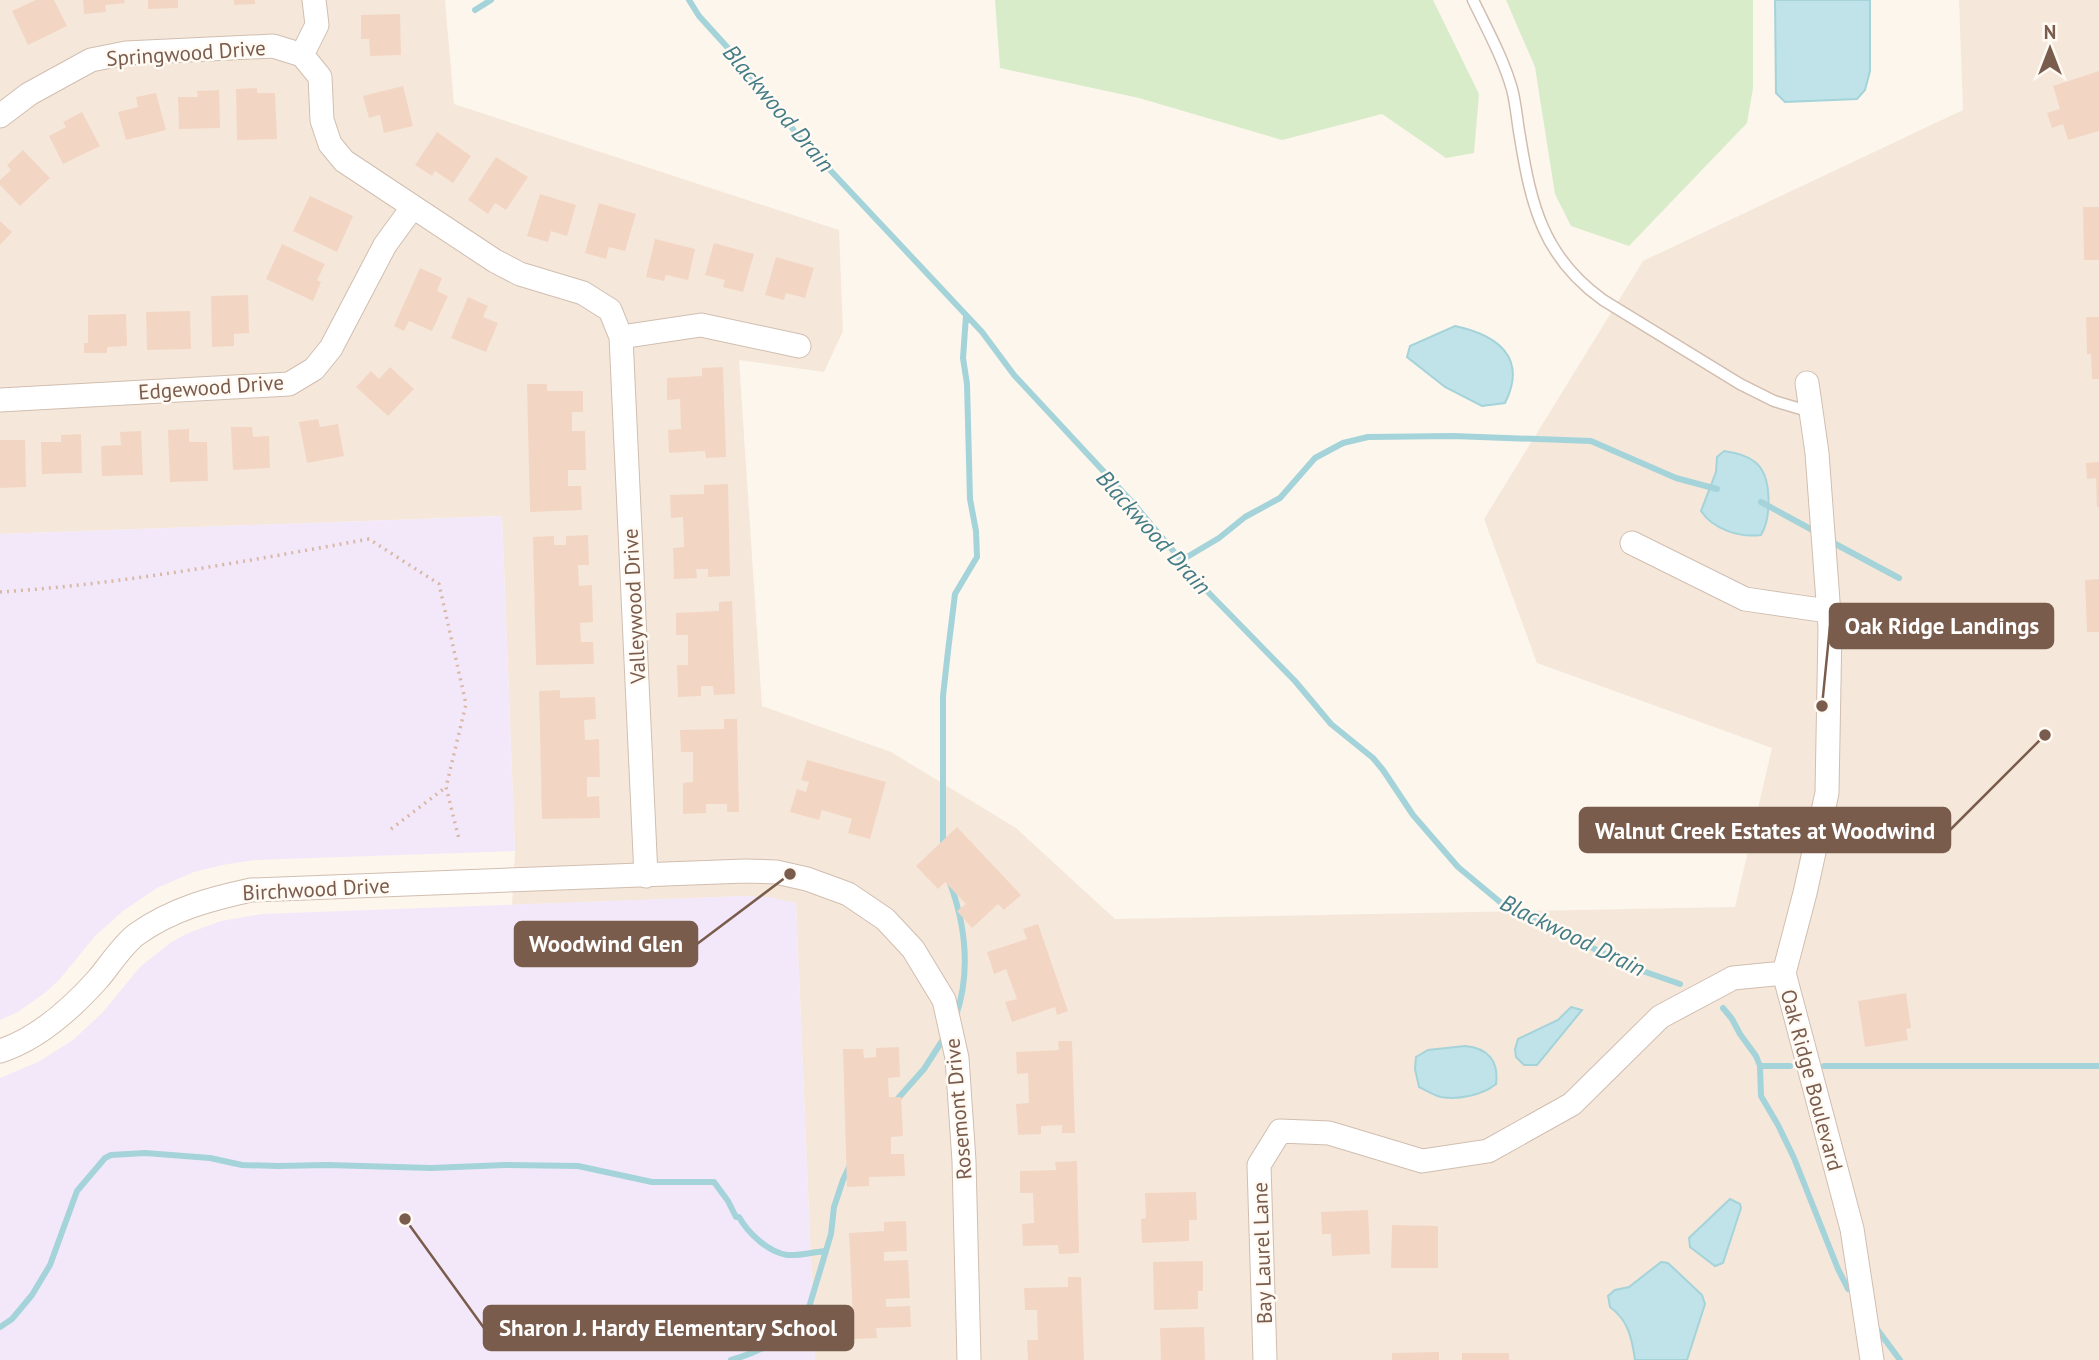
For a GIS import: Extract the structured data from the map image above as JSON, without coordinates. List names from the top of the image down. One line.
{"streets":{"street":["Springwood Drive","Edgewood Drive","Valleywood Drive","Birchwood Drive","Oak Ridge Boulevard","Rosemont Drive","Bay Laurel Lane"]},"crossings":[["Springwood Drive","Valleywood Drive"],["Edgewood Drive","Valleywood Drive"],["Valleywood Drive","Birchwood Drive"],["Valleywood Drive","Rosemont Drive"],["Birchwood Drive","Rosemont Drive"],["Oak Ridge Boulevard","Bay Laurel Lane"]],"water":["Blackwood Drain"],"places":["Oak Ridge Landings","Walnut Creek Estates at Woodwind","Woodwind Glen","Sharon J. Hardy Elementary School"],"north":"top"}
